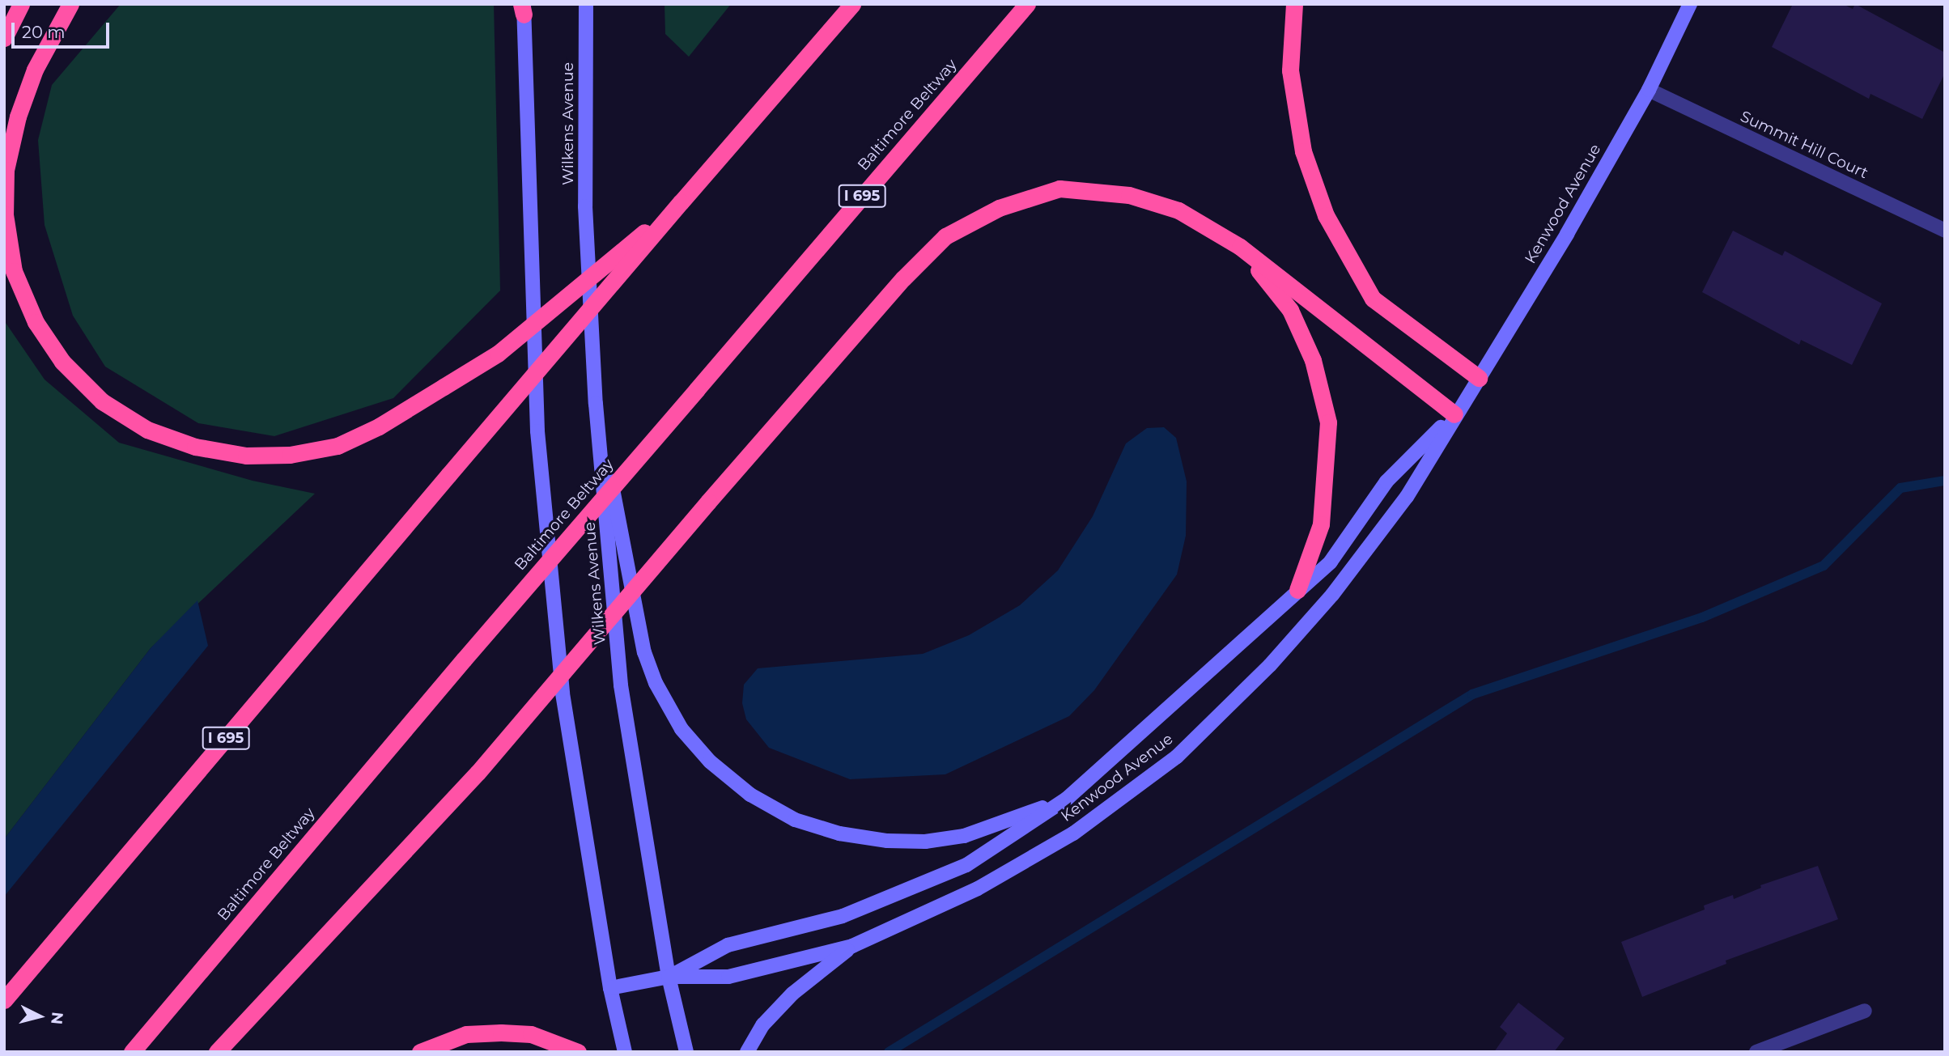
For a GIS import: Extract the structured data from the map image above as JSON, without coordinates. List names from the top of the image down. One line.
{"streets":{"highway":["Baltimore Beltway","I 695"],"main road":["Wilkens Avenue","Kenwood Avenue"],"street":["Summit Hill Court"]},"crossings":[["Wilkens Avenue","Kenwood Avenue"],["Summit Hill Court","Kenwood Avenue"]],"scale_bar":"20 m","north":"right"}
